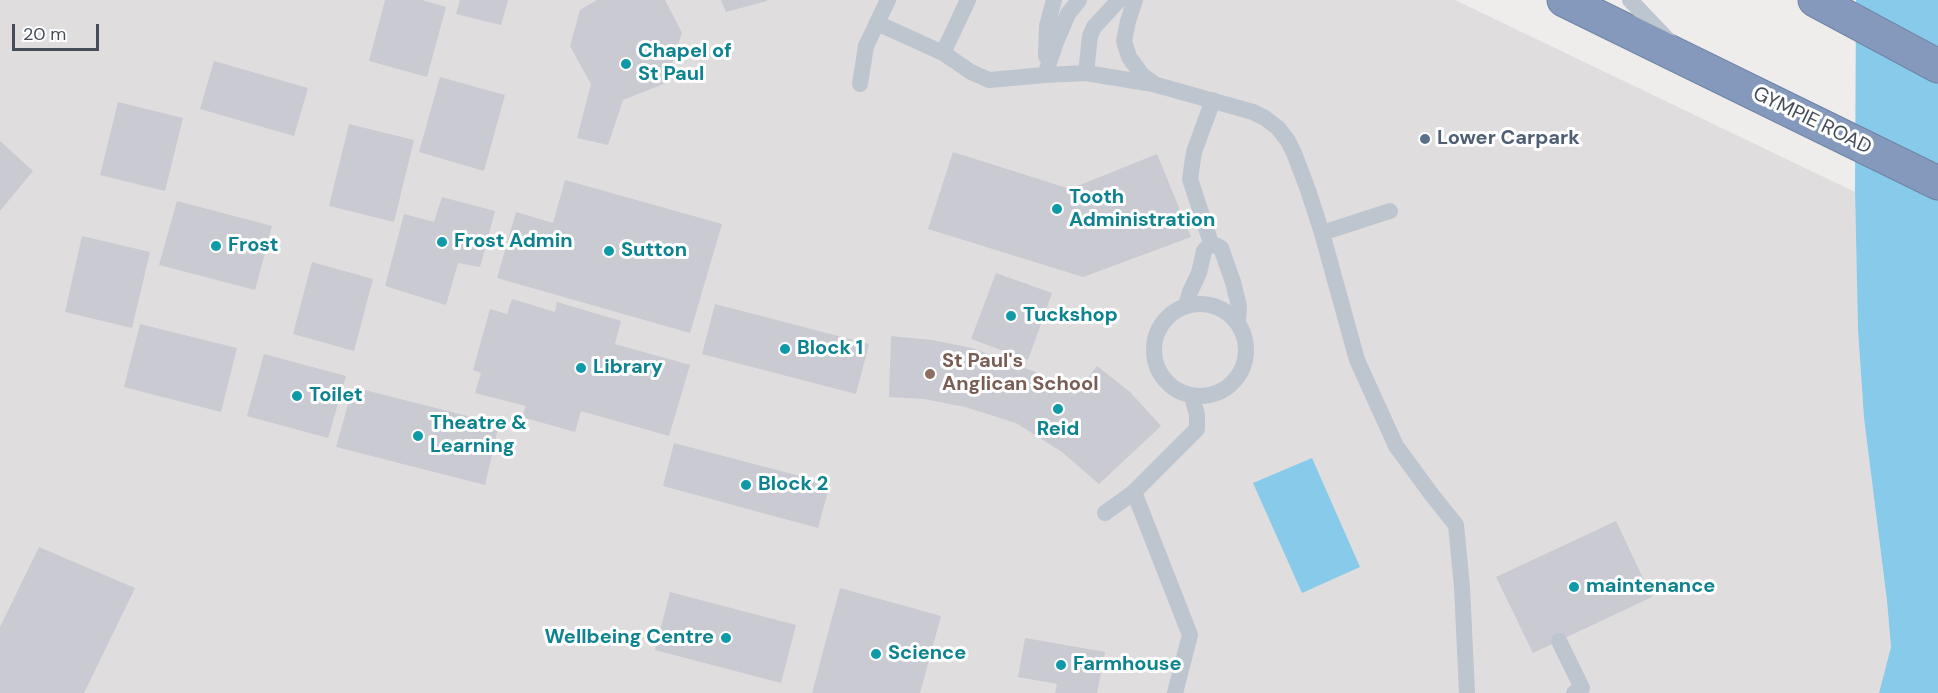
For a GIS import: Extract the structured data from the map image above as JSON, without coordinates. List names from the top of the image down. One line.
{"streets":{"highway":["GYMPIE ROAD"]},"places":["Chapel of St Paul","Lower Carpark","Tooth Administration","Frost Admin","Frost","Sutton","Tuckshop","Block 1","Library","St Paul's Anglican School","Toilet","Reid","Theatre & Learning","Block 2","maintenance","Wellbeing Centre","Science","Farmhouse"],"scale_bar":"20 m"}
